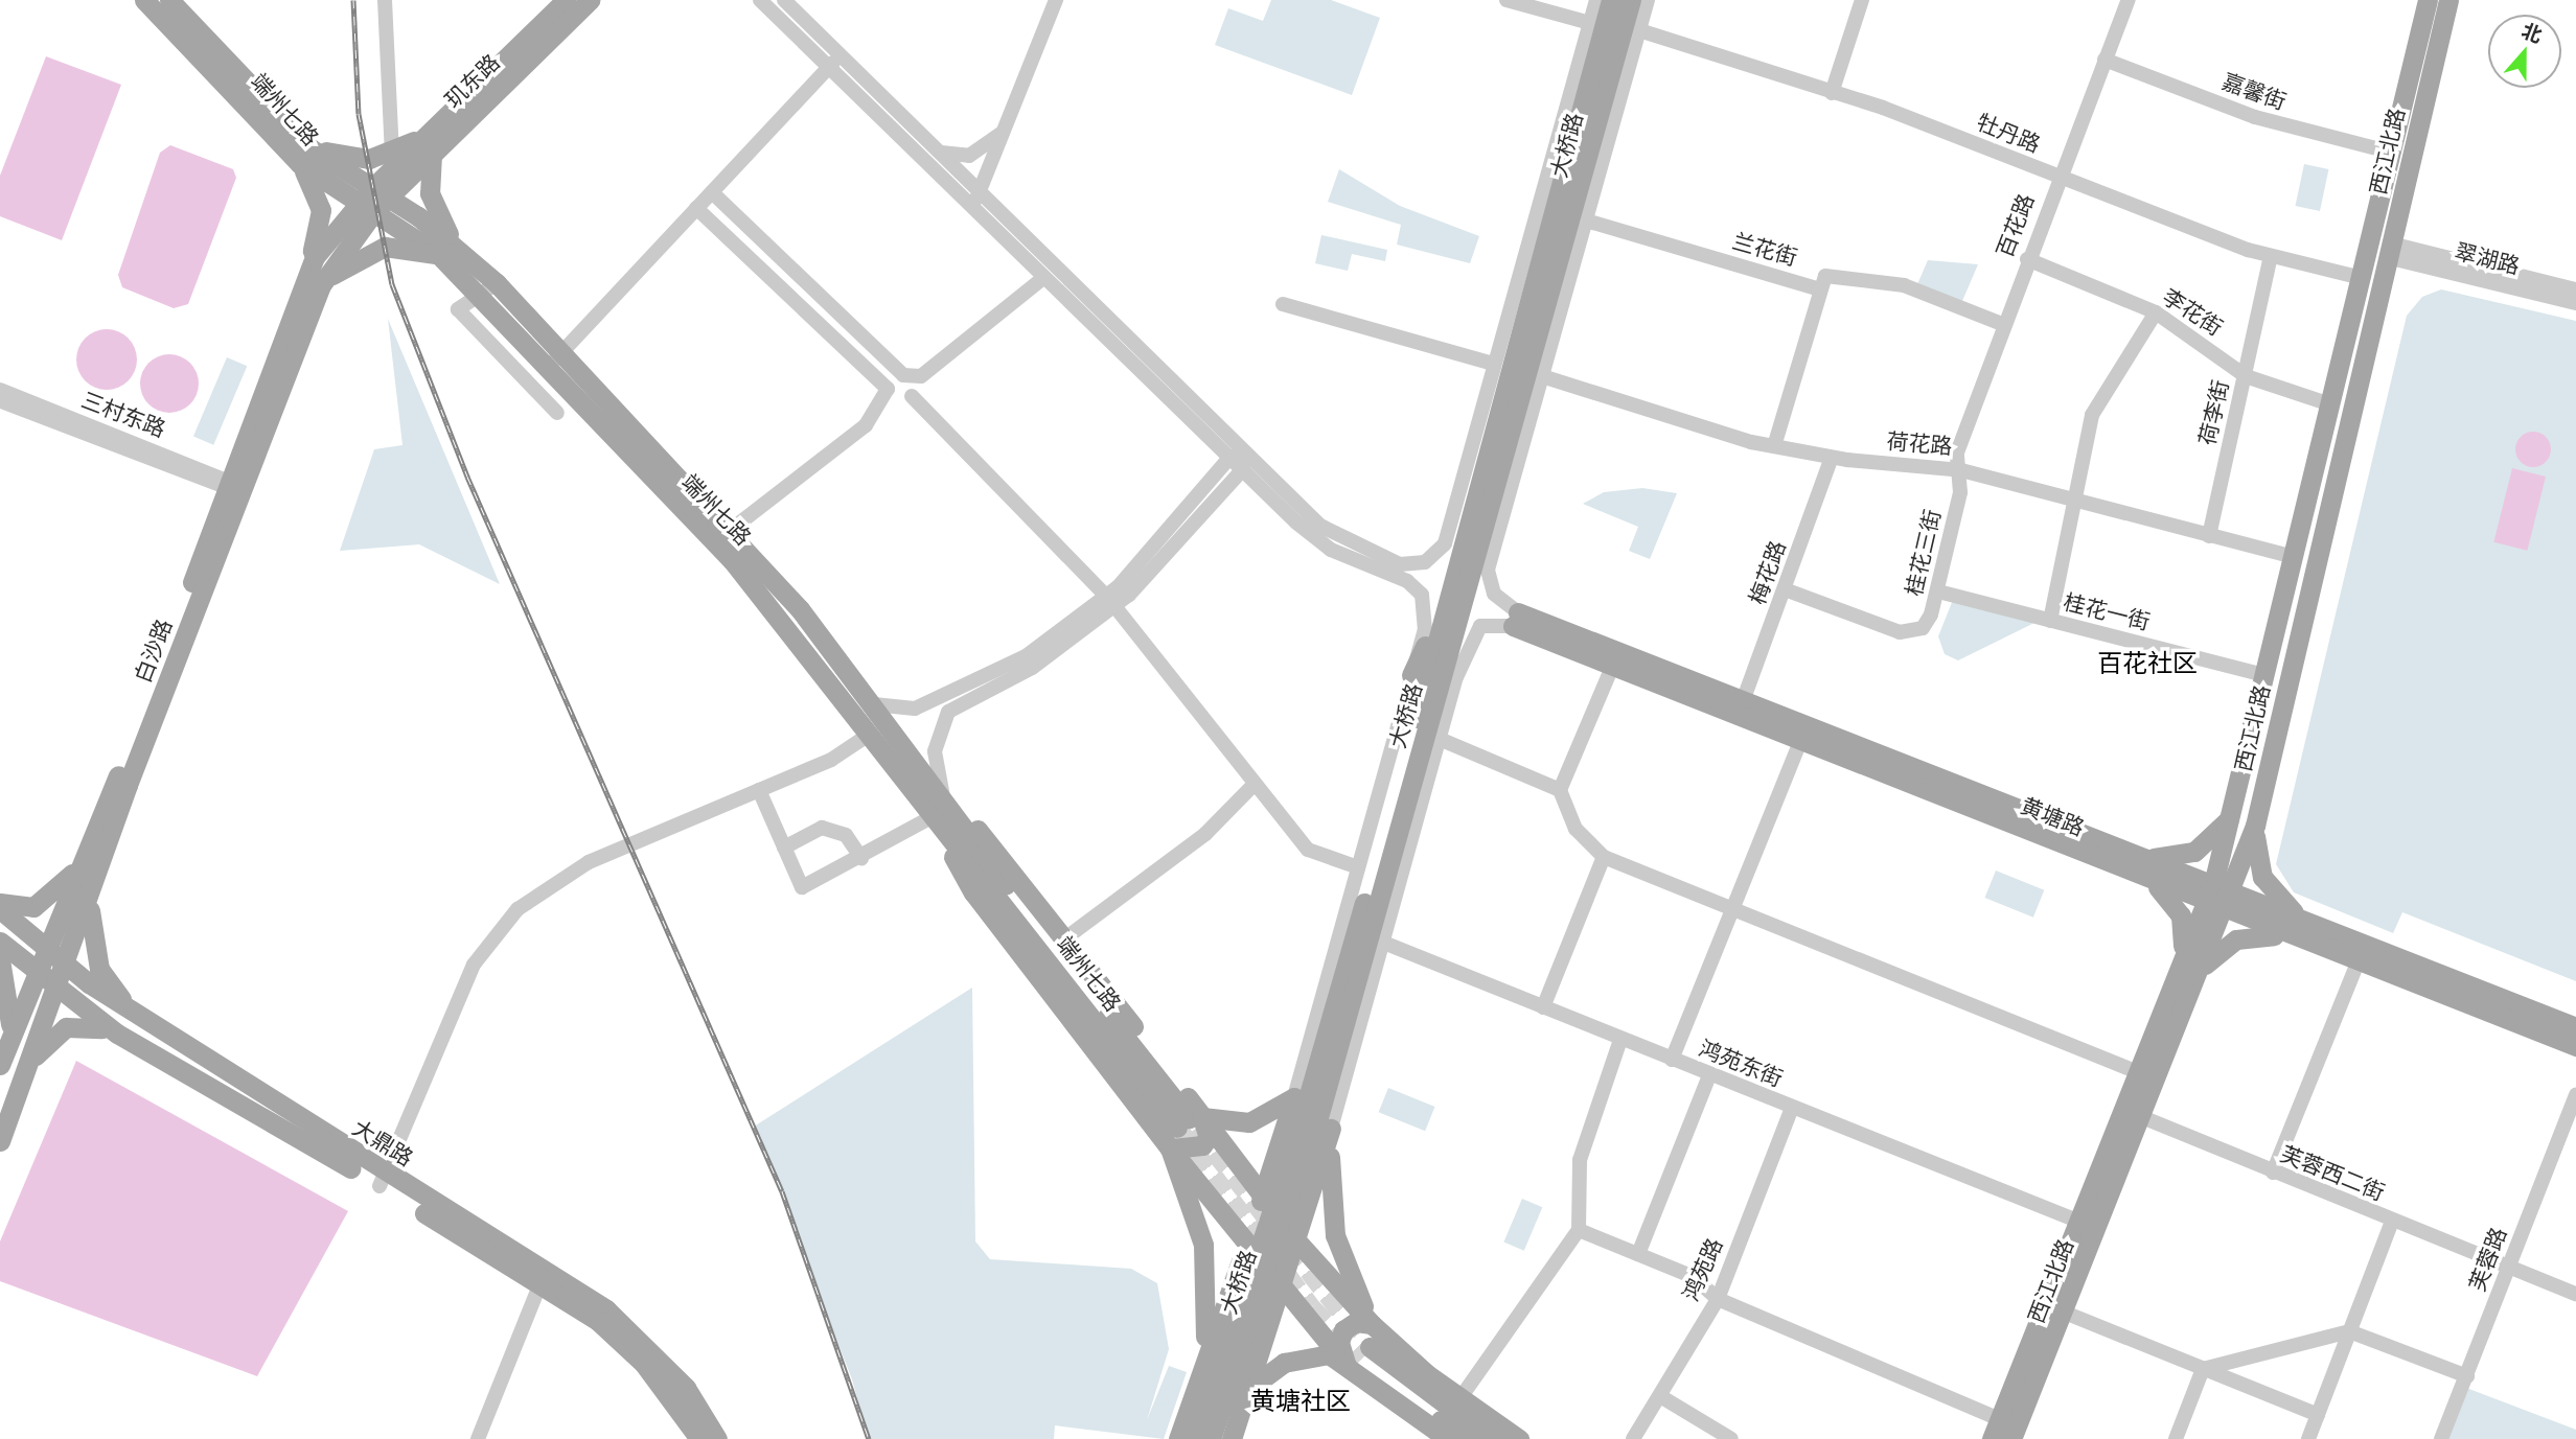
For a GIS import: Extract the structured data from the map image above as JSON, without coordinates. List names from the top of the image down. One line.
{"streets":{"main road":["玑东路","端州七路","大桥路","西江北路","白沙路","黄塘路","大鼎路"],"street":["嘉馨街","牡丹路","百花路","兰花街","翠湖路","李花街","荷李街","三村东路","荷花路","桂花三街","梅花路","桂花一街","鸿苑东街","芙蓉西二街","芙蓉路","鸿苑路"]},"crossings":[["玑东路","端州七路"],["玑东路","白沙路"],["嘉馨街","西江北路"],["嘉馨街","百花路"],["端州七路","白沙路"],["牡丹路","西江北路"],["牡丹路","百花路"],["牡丹路","荷李街"],["西江北路","翠湖路"],["西江北路","李花街"],["西江北路","荷花路"],["西江北路","桂花一街"],["西江北路","黄塘路"],["西江北路","鸿苑东街"],["西江北路","芙蓉西二街"],["百花路","李花街"],["百花路","荷花路"],["百花路","桂花三街"],["兰花街","荷花路"],["李花街","荷李街"],["荷李街","荷花路"],["三村东路","白沙路"],["荷花路","桂花三街"],["荷花路","梅花路"],["桂花三街","梅花路"],["桂花三街","桂花一街"],["梅花路","黄塘路"],["白沙路","大鼎路"],["鸿苑东街","鸿苑路"],["芙蓉西二街","芙蓉路"]],"districts":["百花社区","黄塘社区"],"north":"top"}
